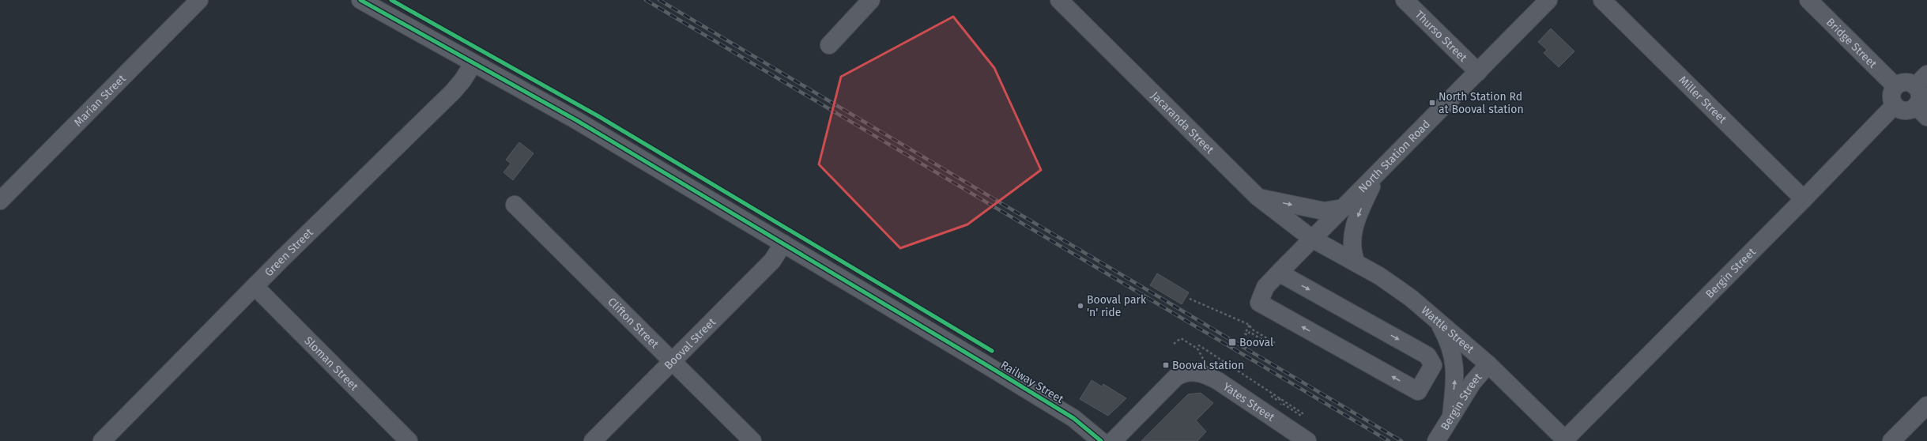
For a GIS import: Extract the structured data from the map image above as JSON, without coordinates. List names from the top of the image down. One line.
{"streets":{"street":["Thurso Street","Bridge Street","Miller Street","Marian Street","Jacaranda Street","North Station Road","Green Street","Bergin Street","Clifton Street","Wattle Street","Booval Street","Sloman Street","Railway Street","Yates Street"]},"crossings":[["Thurso Street","North Station Road"],["Miller Street","Bergin Street"],["Jacaranda Street","North Station Road"],["Jacaranda Street","Wattle Street"],["North Station Road","Wattle Street"],["Green Street","Sloman Street"],["Green Street","Railway Street"],["Bergin Street","Wattle Street"],["Clifton Street","Booval Street"],["Booval Street","Railway Street"]],"places":{"transit":["North Station Rd at Booval station","Booval","Booval station"],"other":["Booval park 'n' ride"]}}
